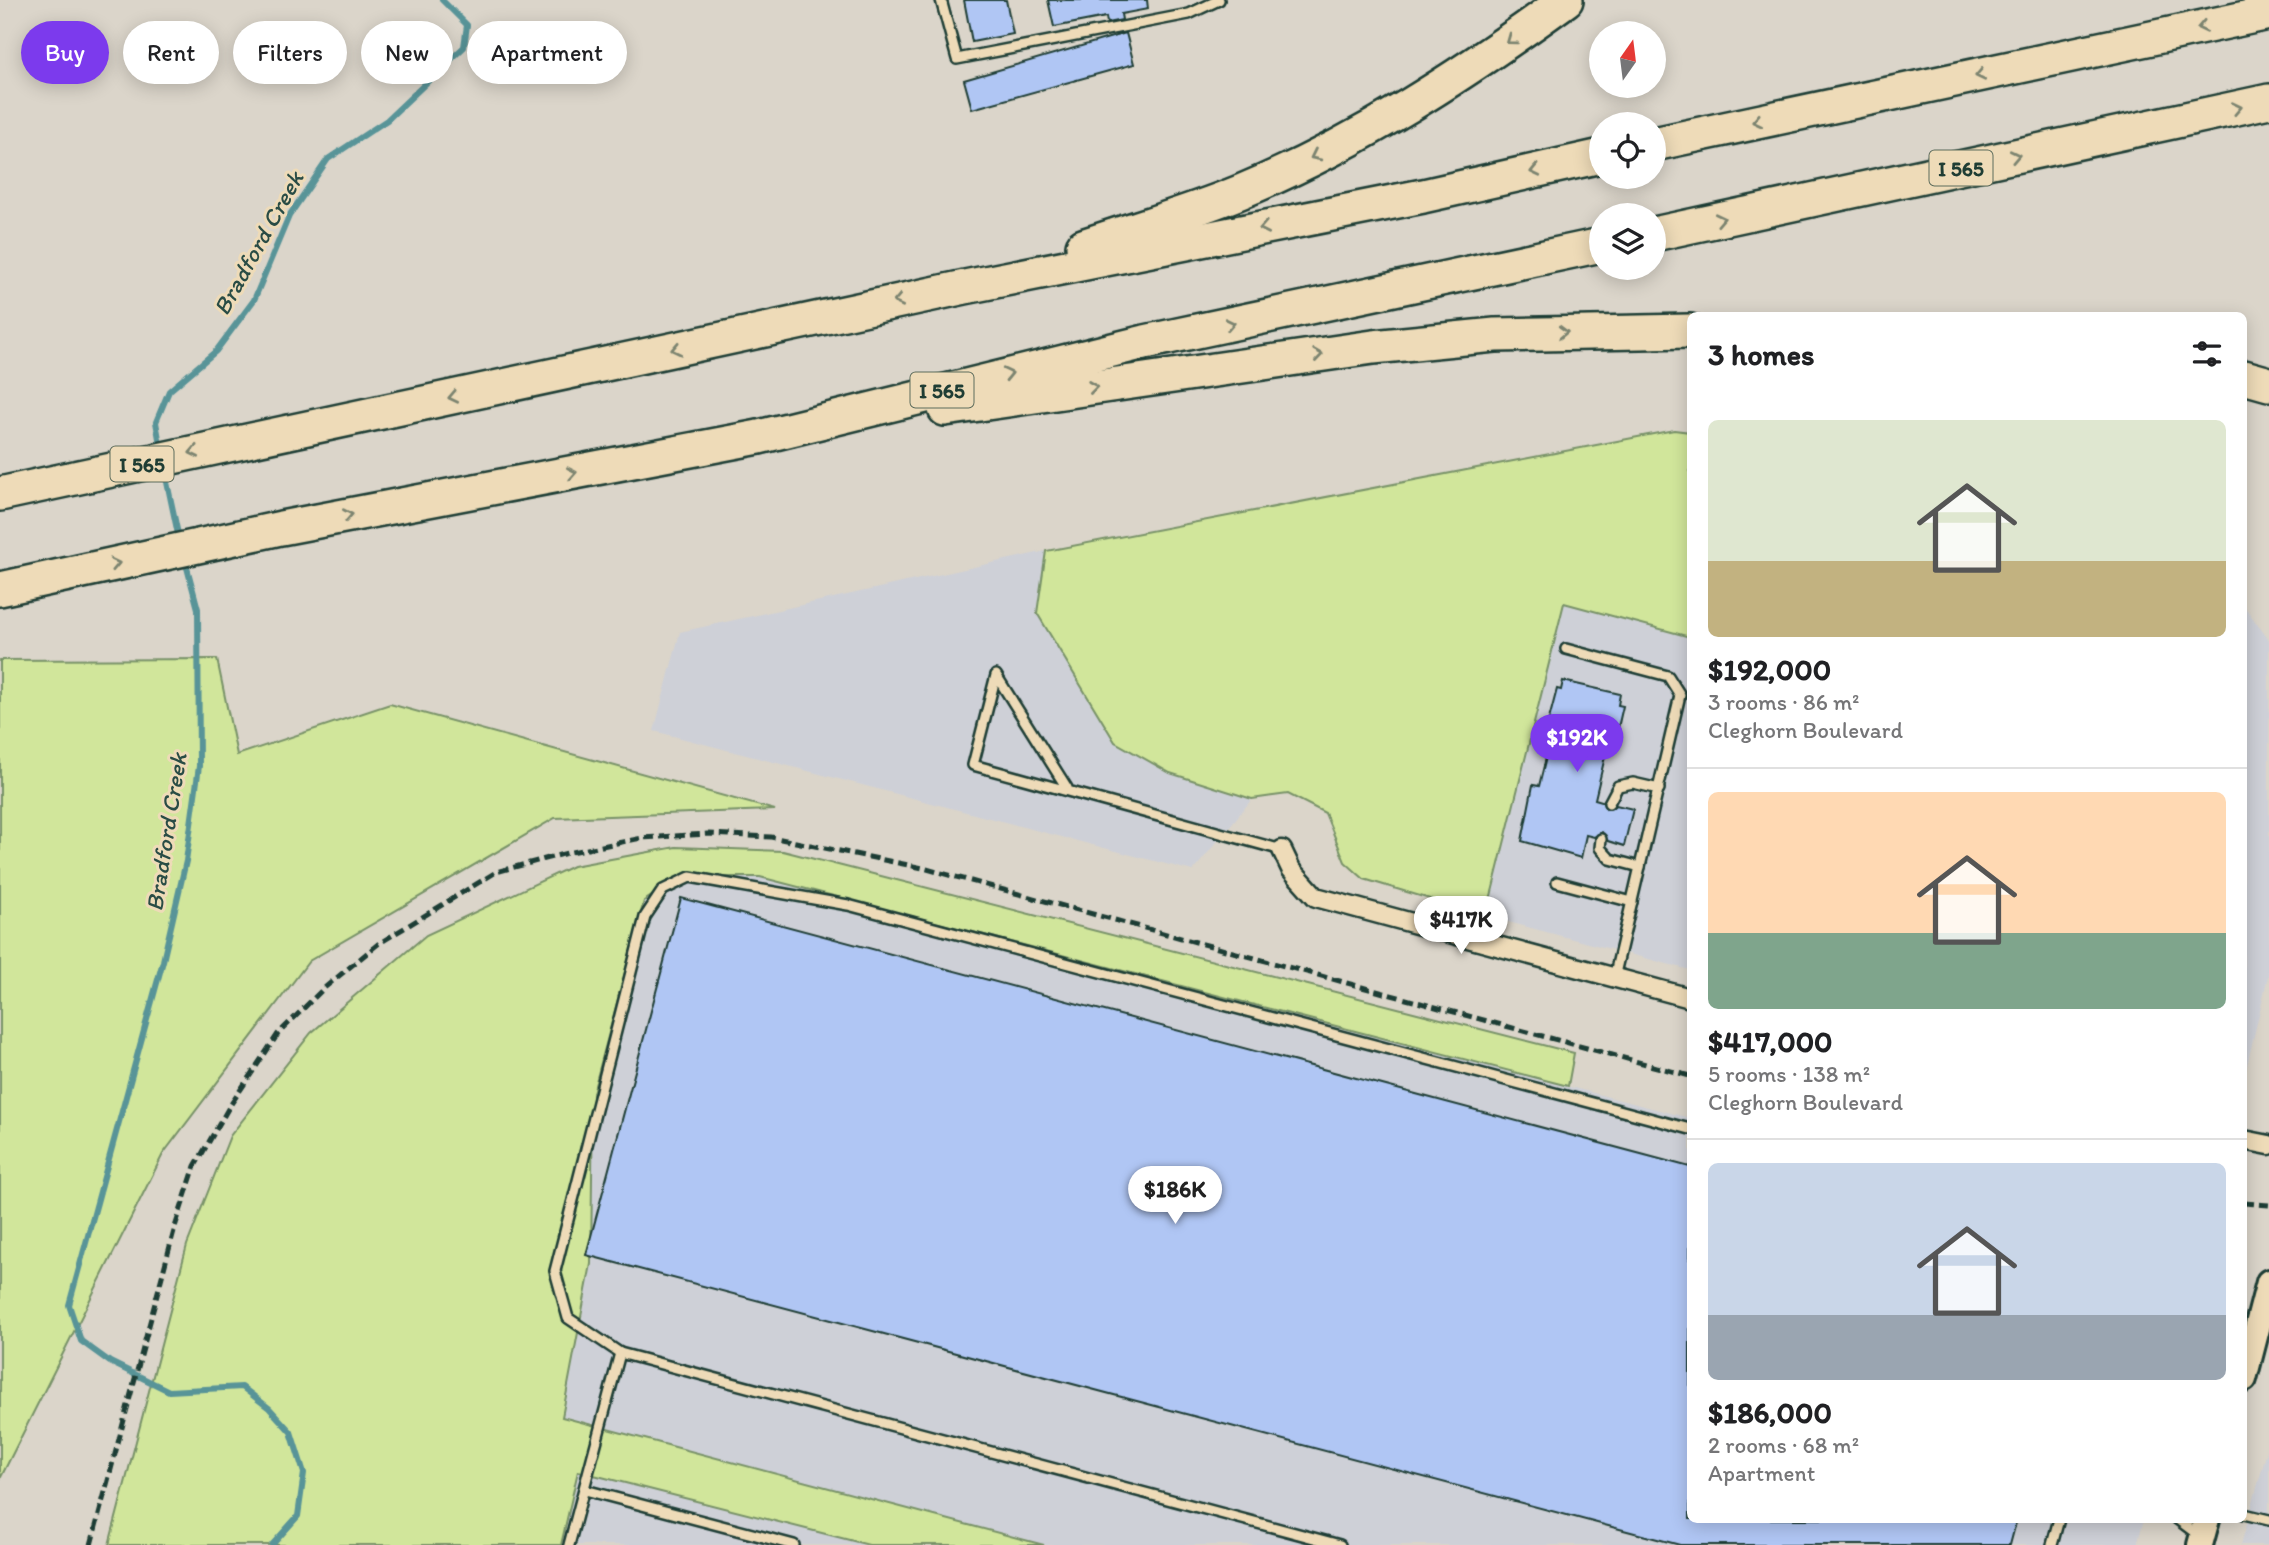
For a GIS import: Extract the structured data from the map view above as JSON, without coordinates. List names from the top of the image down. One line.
{"streets":{"highway":["I 565"]},"water":["Bradford Creek"],"north":"top","page":{"chip":["Buy","Rent","Filters","New","Apartment"],"heading":"3 homes","list":[{"name":"$192,000","note":"3 rooms · 86 m² · Cleghorn Boulevard"},{"name":"$417,000","note":"5 rooms · 138 m² · Cleghorn Boulevard"},{"name":"$186,000","note":"2 rooms · 68 m² · Apartment"}],"price":["$192K","$417K","$186K"]}}
